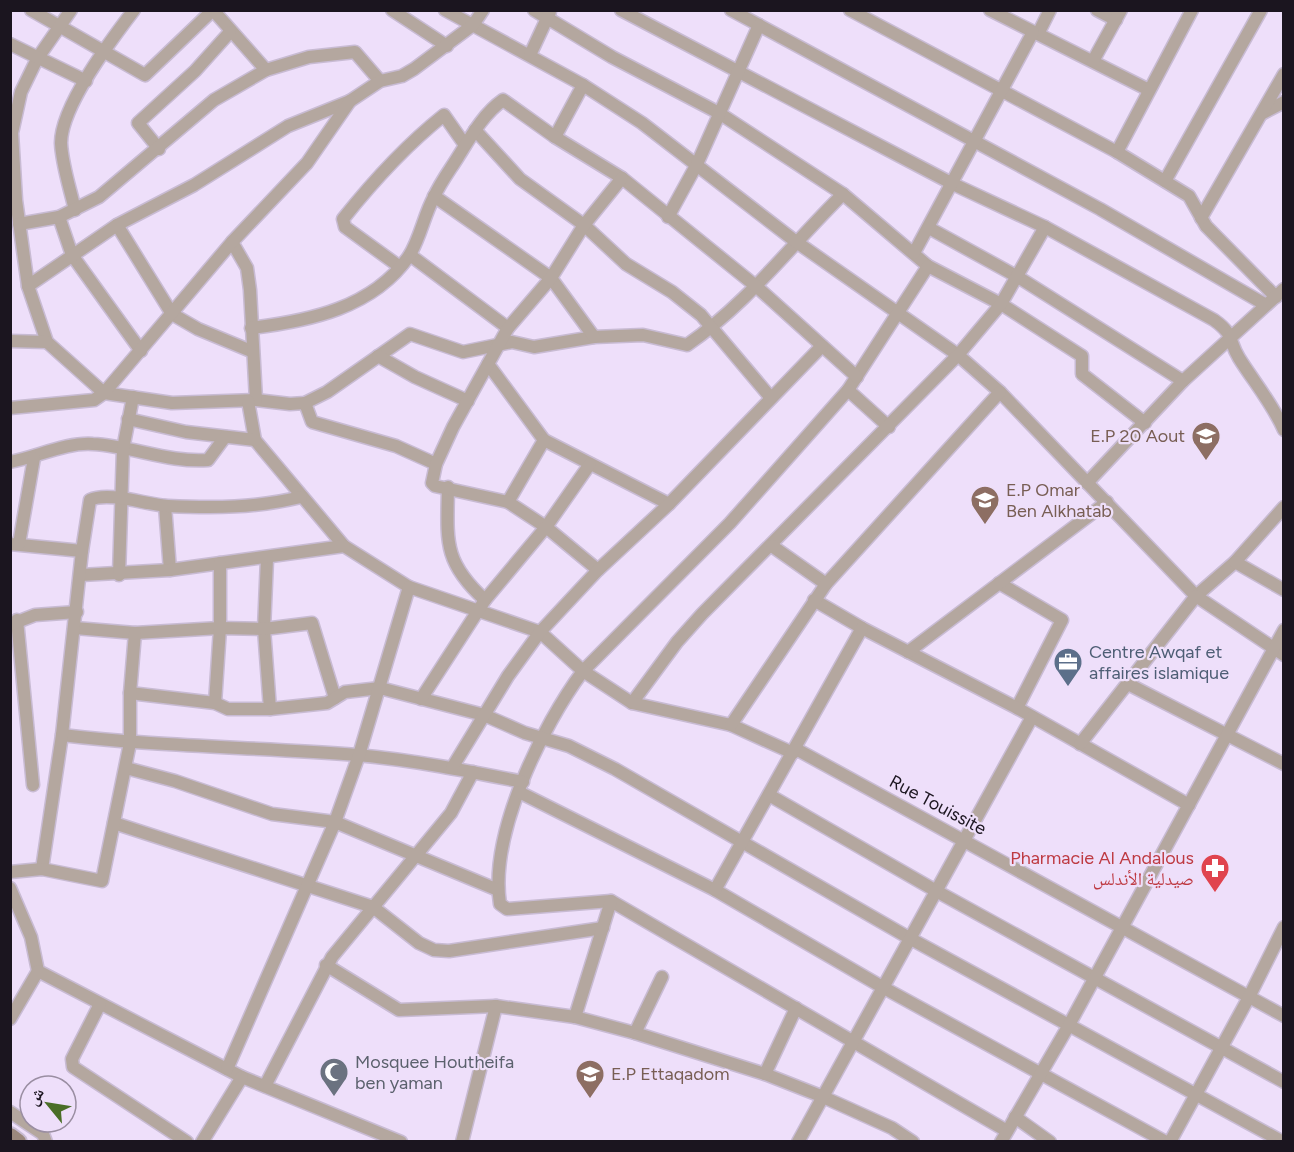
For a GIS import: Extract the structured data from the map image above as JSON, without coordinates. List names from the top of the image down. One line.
{"streets":{"street":["Rue Touissite"]},"places":{"school or university":["E.P 20 Aout","E.P Omar Ben Alkhatab","E.P Ettaqadom"],"office":["Centre Awqaf et affaires islamique"],"pharmacy":["Pharmacie Al Andalous صيدلية الأندلس"],"mosque":["Mosquee Houtheifa ben yaman"]},"north":"top left"}
